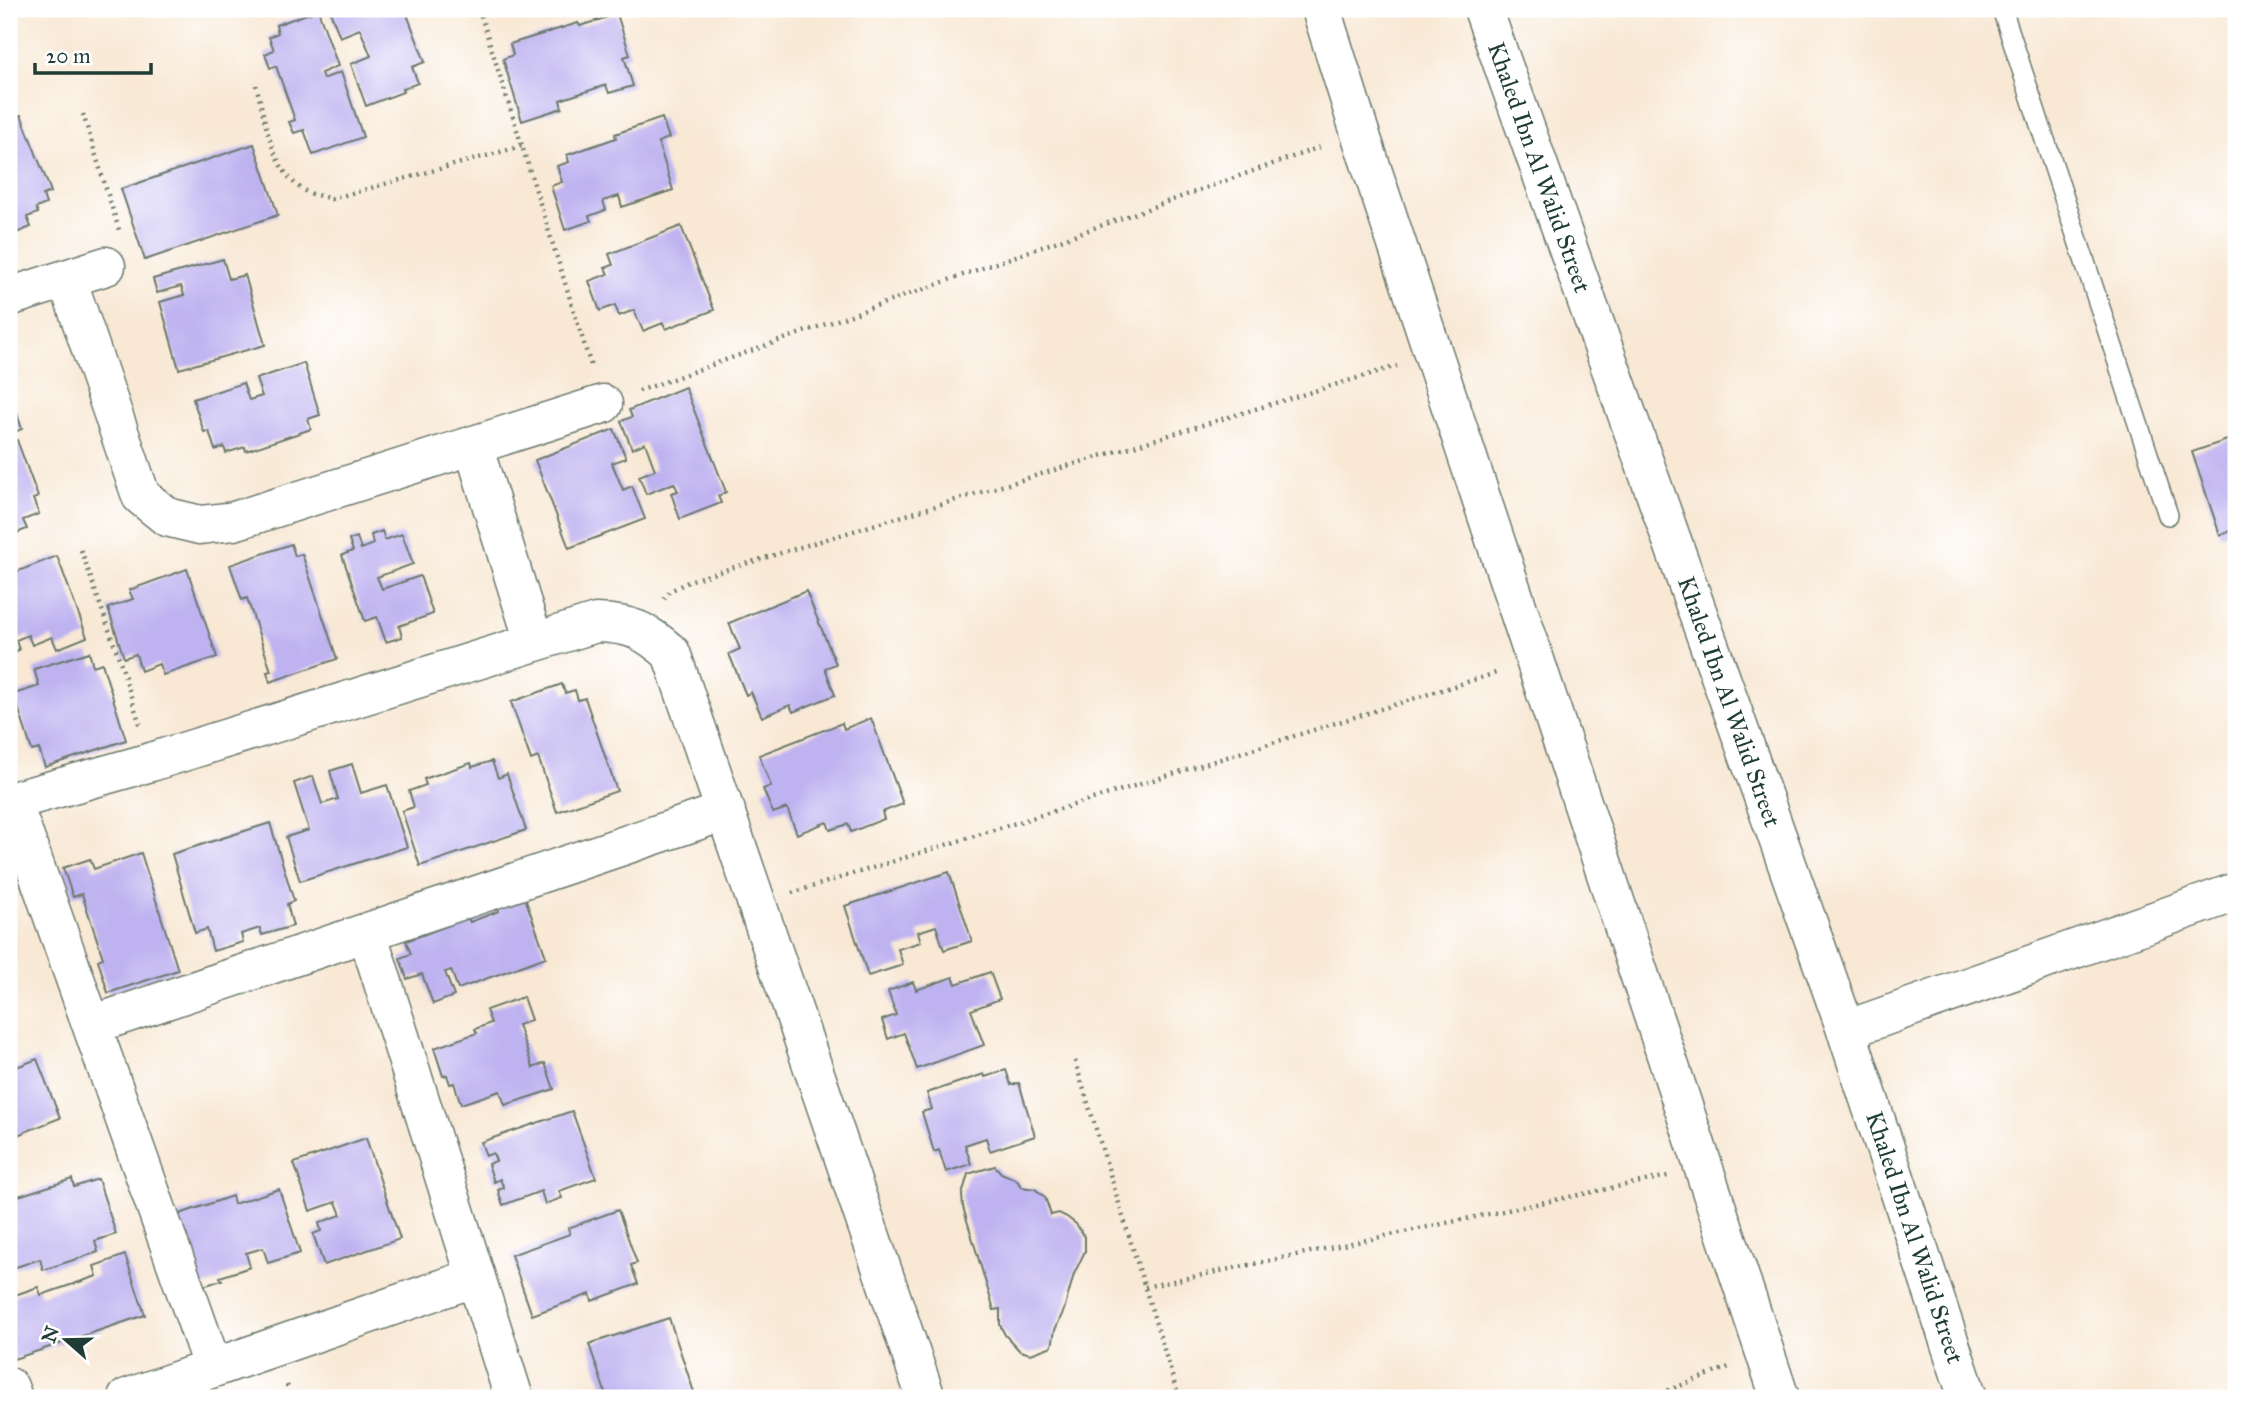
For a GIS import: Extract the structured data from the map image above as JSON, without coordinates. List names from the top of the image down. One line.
{"streets":{"street":["Khaled Ibn Al Walid Street"]},"scale_bar":"20 m","north":"left"}
